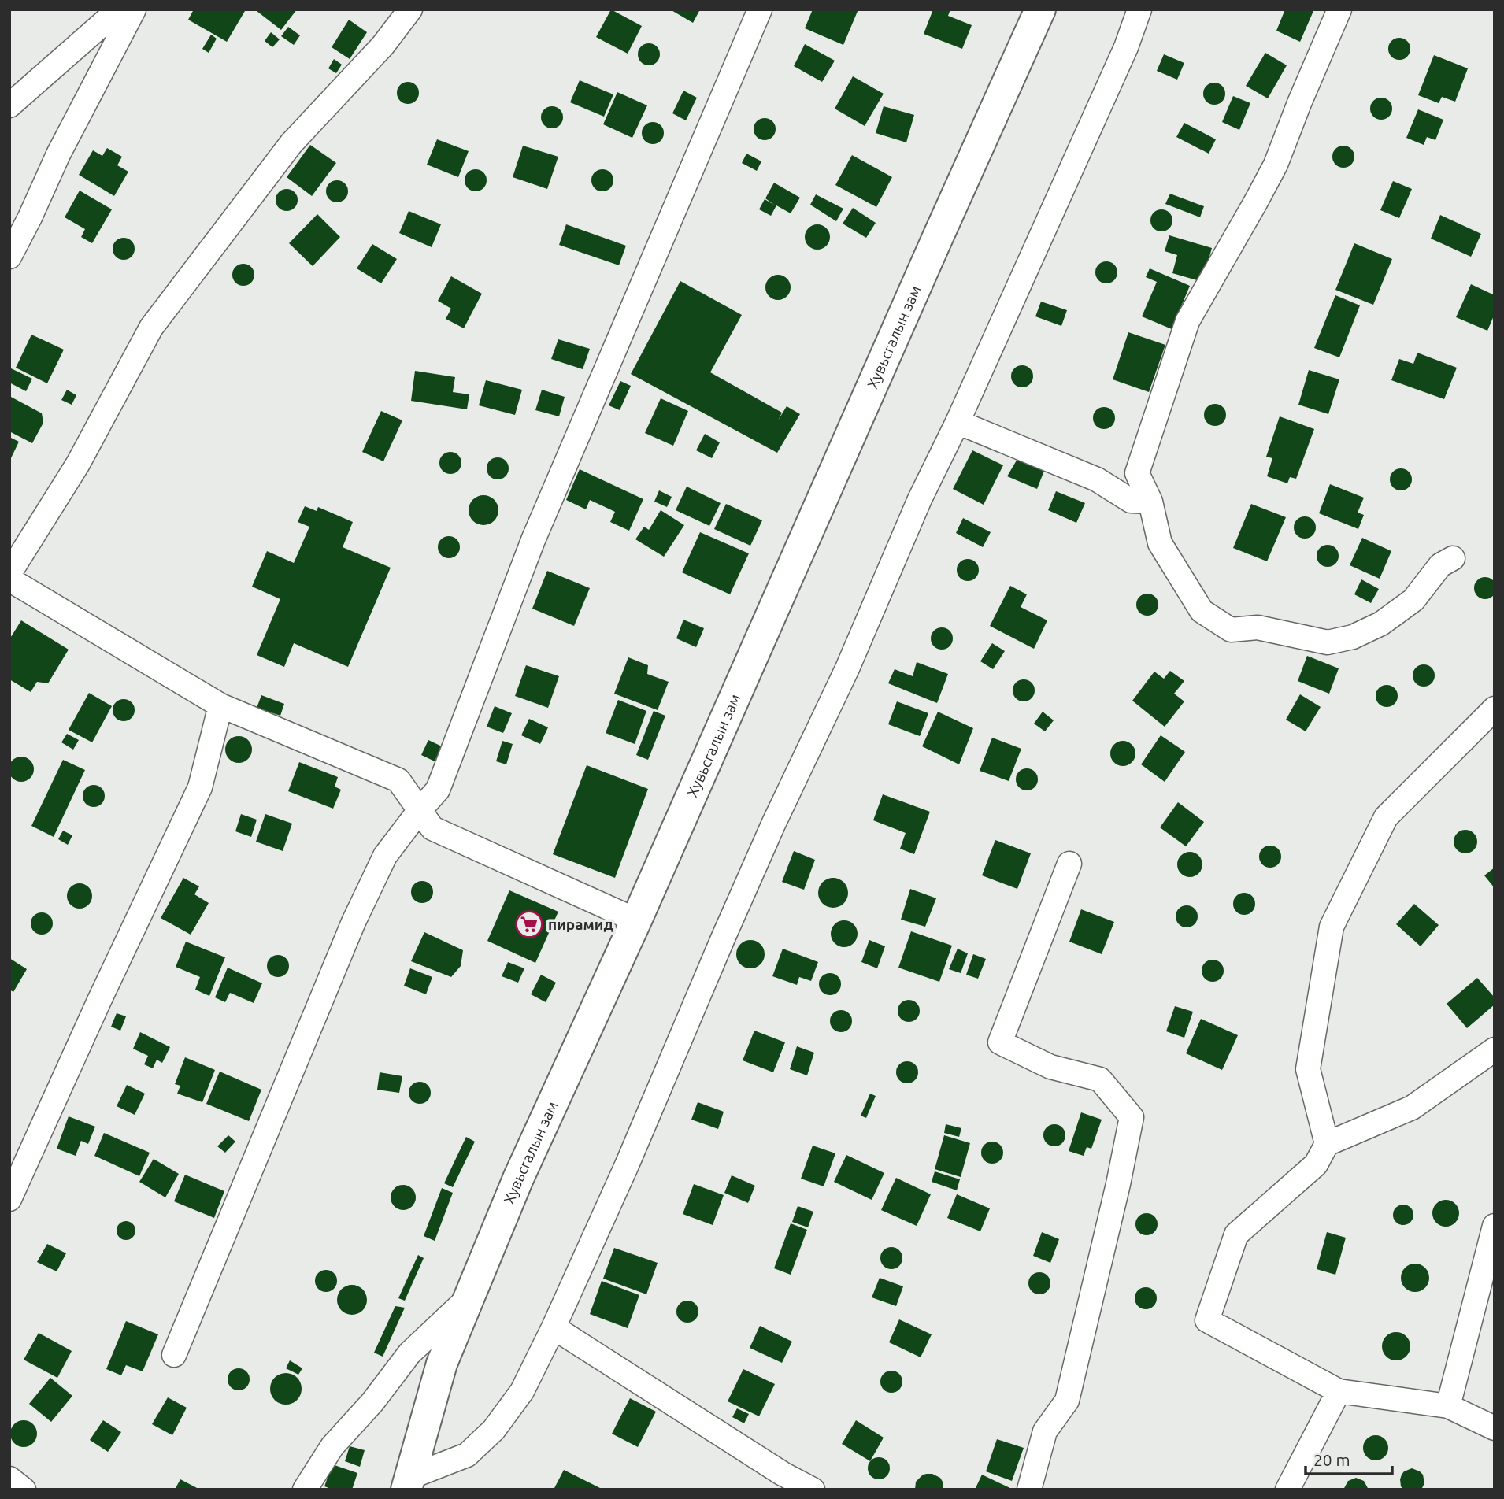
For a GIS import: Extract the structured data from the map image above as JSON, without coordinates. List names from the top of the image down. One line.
{"streets":{"main road":["Хувьсгалын зам"]},"places":{"supermarket":["пирамид"]},"scale_bar":"20 m"}
